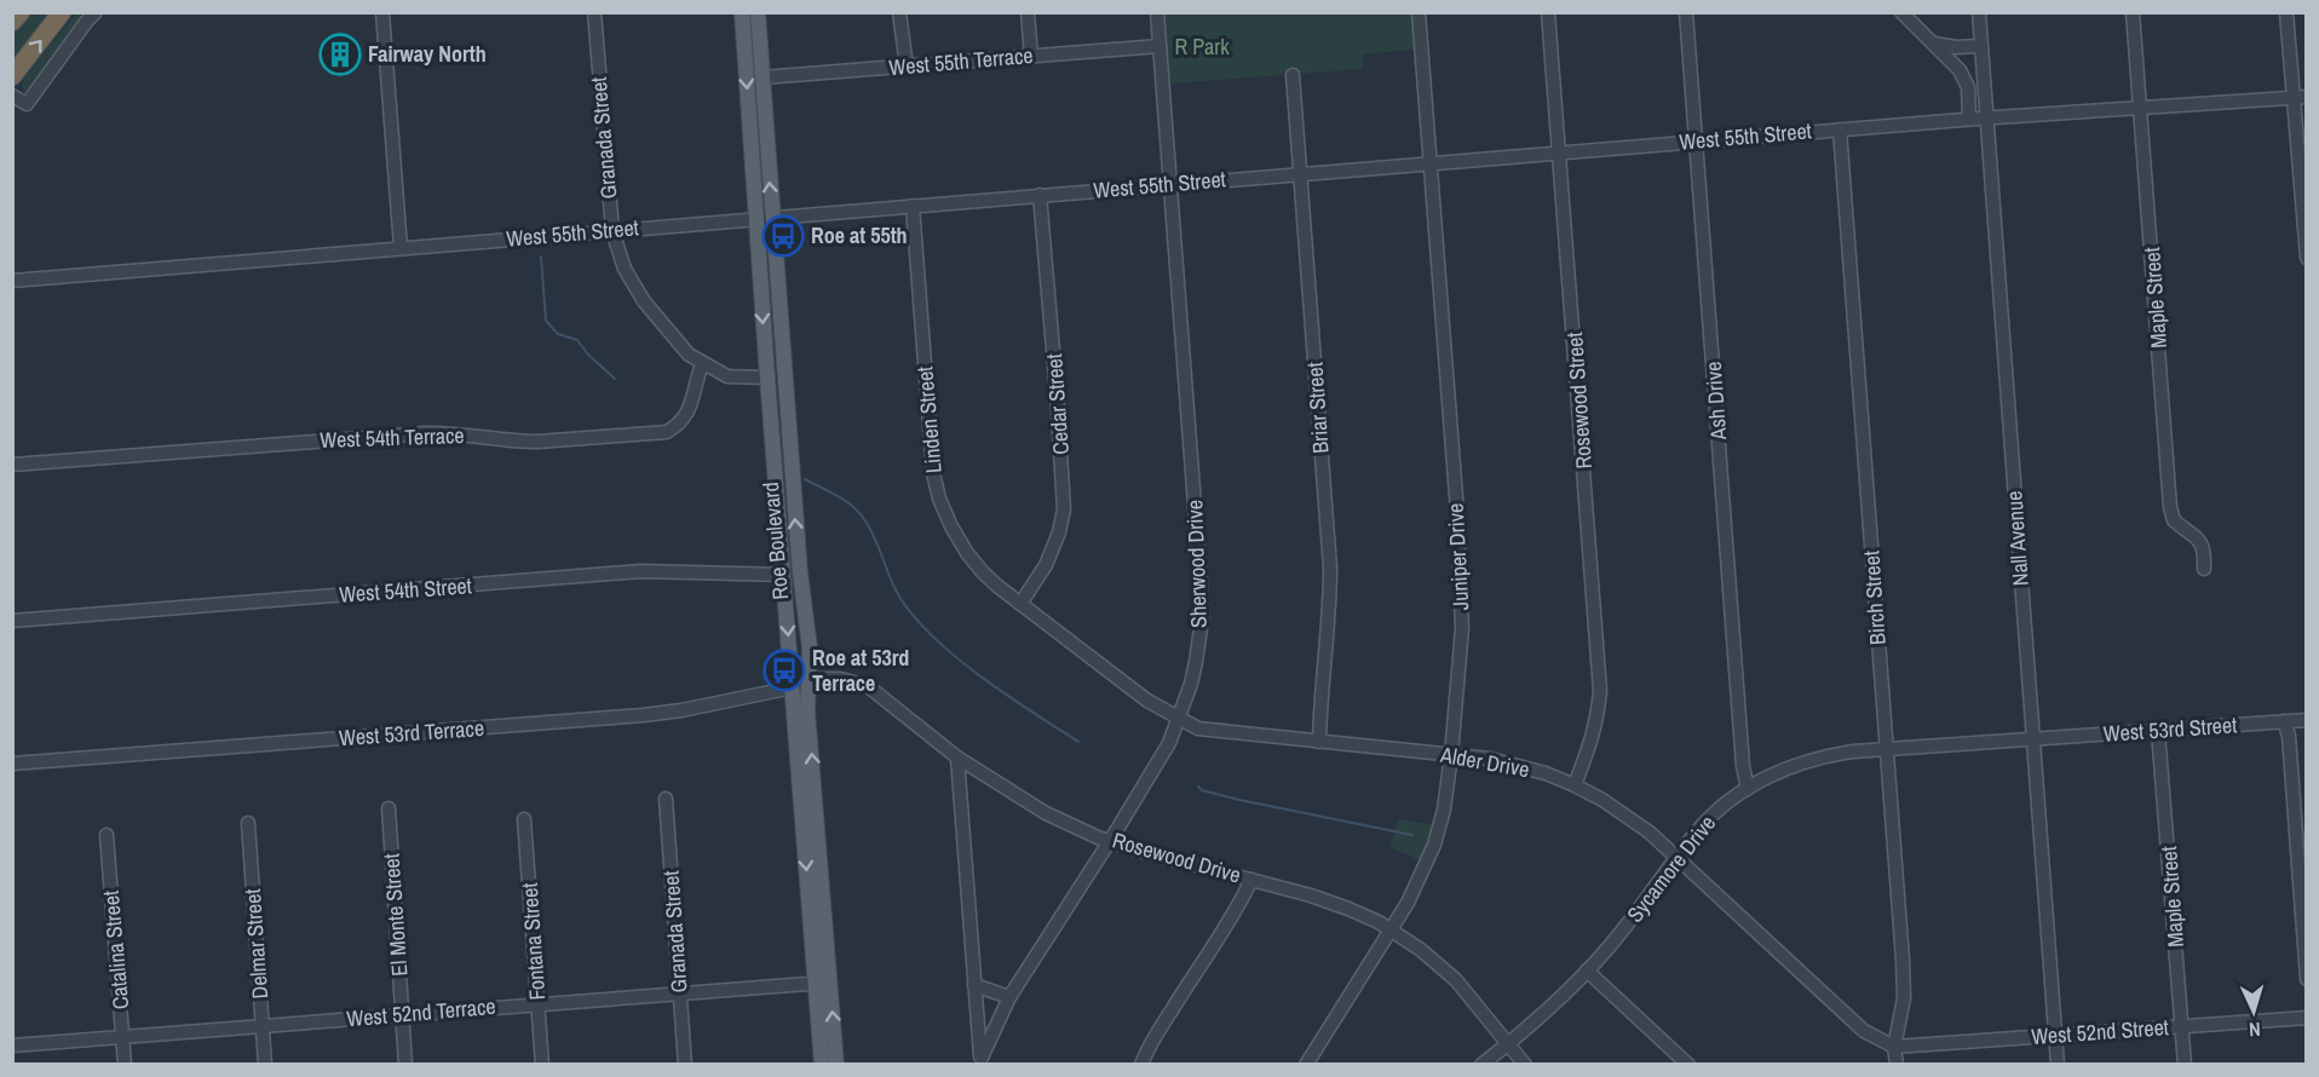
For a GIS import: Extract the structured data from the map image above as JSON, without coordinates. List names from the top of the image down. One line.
{"streets":{"main road":["Roe Boulevard"],"street":["West 55th Terrace","West 55th Street","Granada Street","Maple Street","Rosewood Street","Ash Drive","Cedar Street","Briar Street","Linden Street","West 54th Terrace","Nall Avenue","Juniper Drive","Sherwood Drive","West 54th Street","Birch Street","West 53rd Street","West 53rd Terrace","Alder Drive","Rosewood Drive","Sycamore Drive","El Monte Street","Fontana Street","Delmar Street","Catalina Street","West 52nd Terrace","West 52nd Street"]},"crossings":[["West 55th Terrace","Roe Boulevard"],["West 55th Terrace","Sherwood Drive"],["West 55th Street","Granada Street"],["West 55th Street","Maple Street"],["West 55th Street","Rosewood Street"],["West 55th Street","Ash Drive"],["West 55th Street","Cedar Street"],["West 55th Street","Briar Street"],["West 55th Street","Linden Street"],["West 55th Street","Nall Avenue"],["West 55th Street","Roe Boulevard"],["West 55th Street","Juniper Drive"],["West 55th Street","Sherwood Drive"],["West 55th Street","Birch Street"],["Granada Street","West 54th Terrace"],["Granada Street","West 52nd Terrace"],["Maple Street","West 53rd Street"],["Maple Street","West 52nd Street"],["Rosewood Street","Alder Drive"],["Ash Drive","Sycamore Drive"],["Cedar Street","Linden Street"],["Cedar Street","Alder Drive"],["Briar Street","Alder Drive"],["Linden Street","Alder Drive"],["Nall Avenue","West 53rd Street"],["Nall Avenue","Sycamore Drive"],["Nall Avenue","West 52nd Street"],["Roe Boulevard","West 54th Street"],["Roe Boulevard","West 53rd Terrace"],["Roe Boulevard","Rosewood Drive"],["Roe Boulevard","West 52nd Terrace"],["Juniper Drive","Alder Drive"],["Juniper Drive","Rosewood Drive"],["Sherwood Drive","Alder Drive"],["Sherwood Drive","Rosewood Drive"],["Birch Street","Alder Drive"],["Birch Street","Sycamore Drive"],["Birch Street","West 52nd Street"],["West 53rd Street","Sycamore Drive"],["West 53rd Terrace","Rosewood Drive"],["Alder Drive","Sycamore Drive"],["Alder Drive","West 52nd Street"],["Rosewood Drive","Sycamore Drive"],["El Monte Street","West 52nd Terrace"],["Fontana Street","West 52nd Terrace"],["Delmar Street","West 52nd Terrace"],["Catalina Street","West 52nd Terrace"]],"parks":["R Park"],"places":{"building":["Fairway North"],"bus stop":["Roe at 55th","Roe at 53rd Terrace"]},"north":"bottom"}
